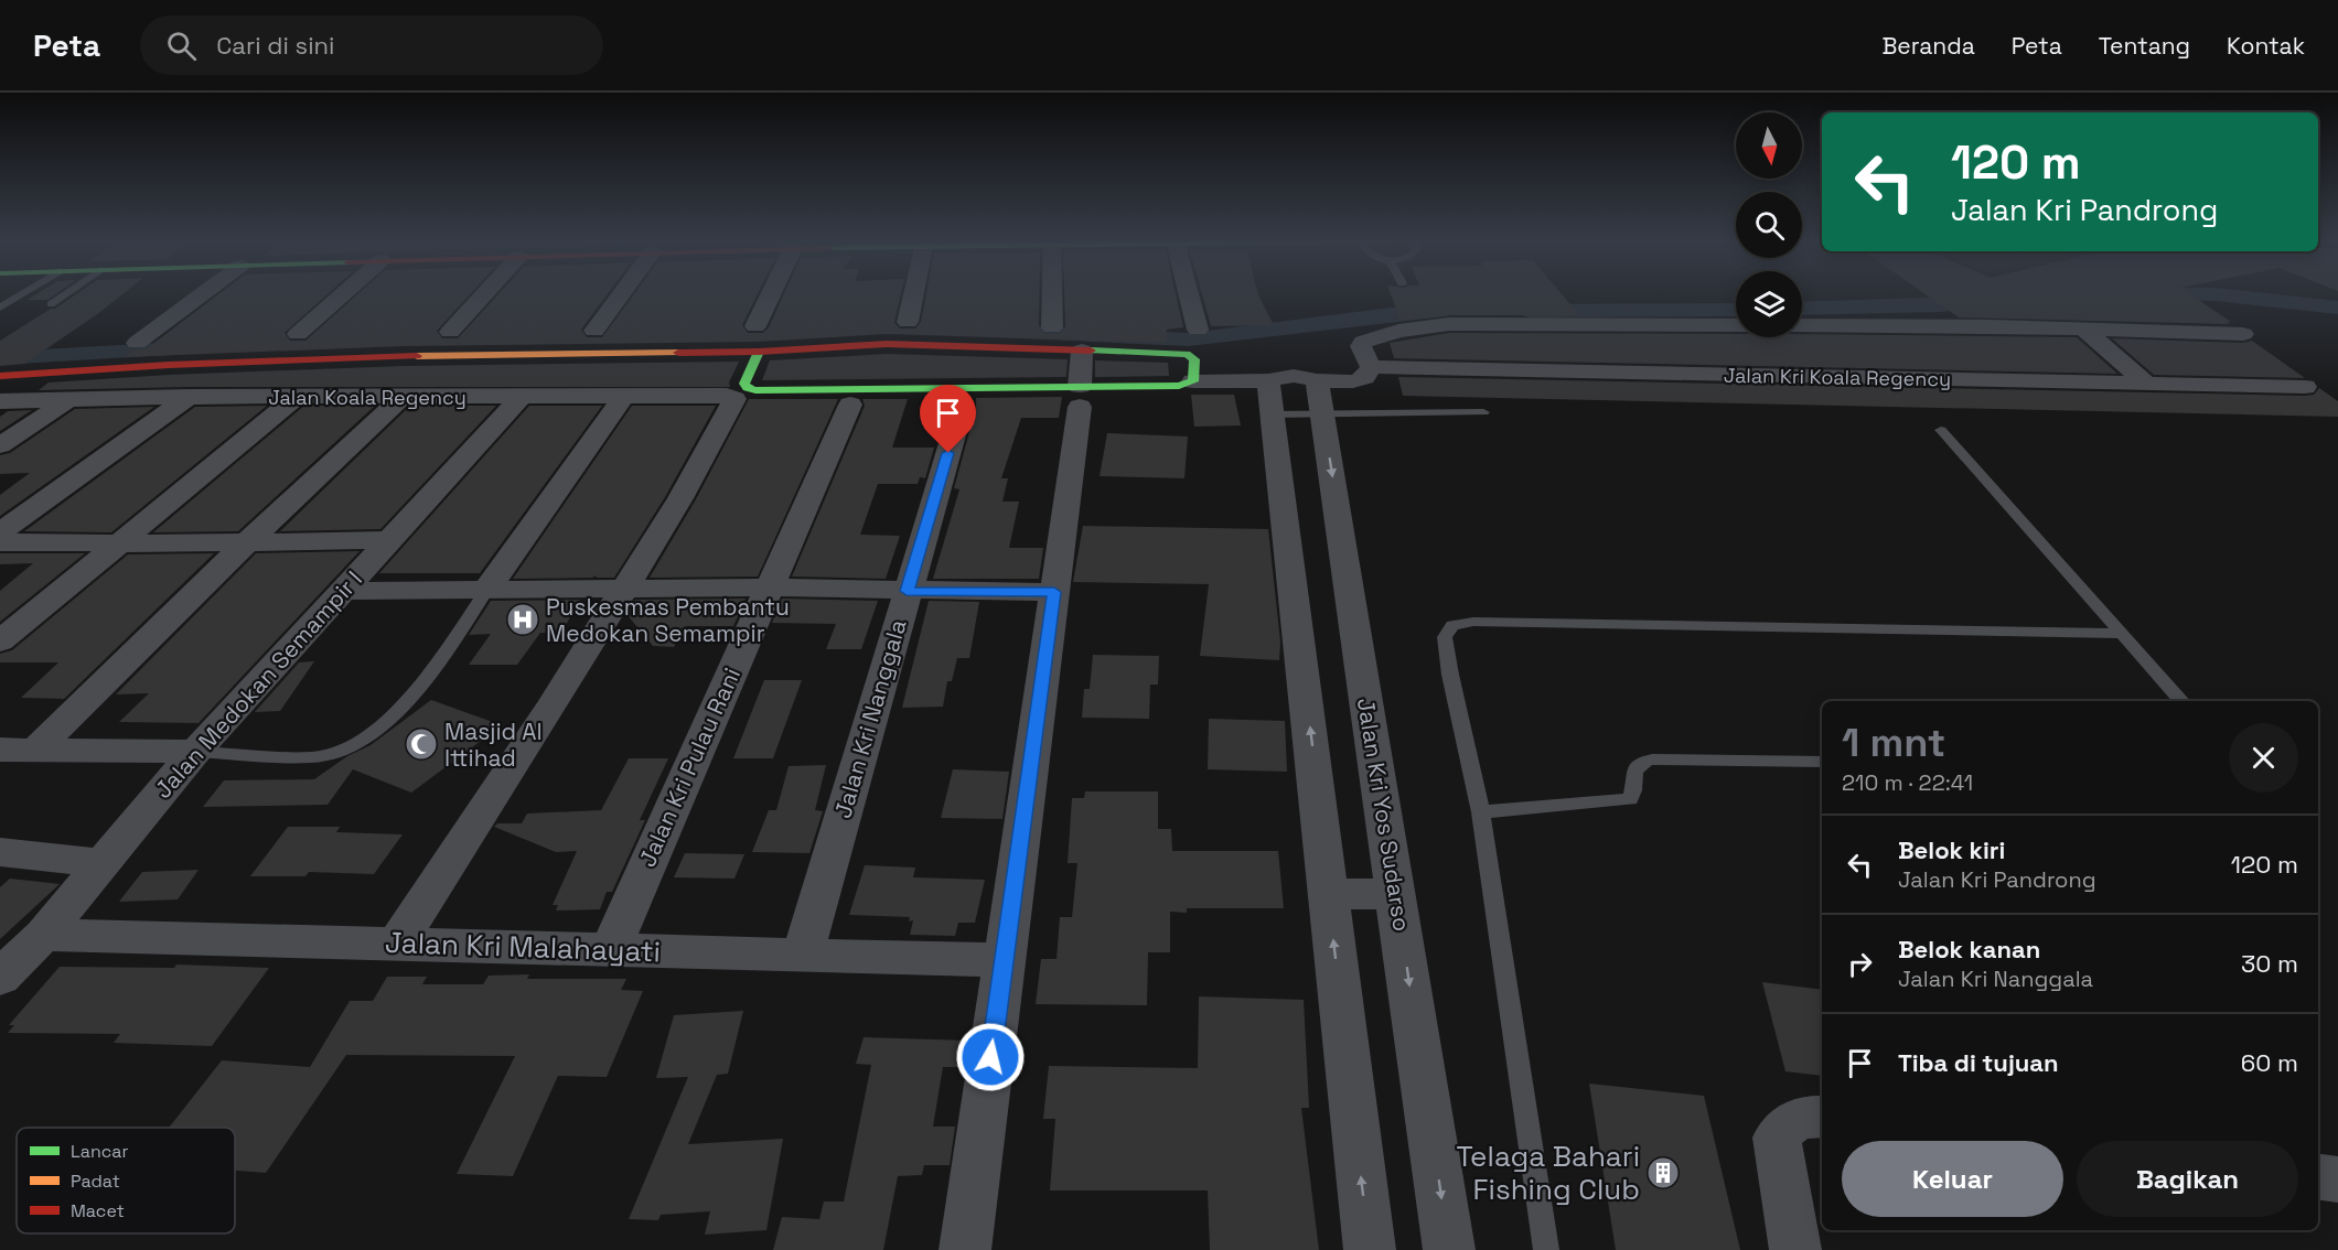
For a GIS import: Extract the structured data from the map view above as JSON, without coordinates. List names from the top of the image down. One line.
{"streets":{"street":["Jalan Kri Koala Regency","Jalan Koala Regency","Jalan Medokan Semampir I","Jalan Kri Nanggala","Jalan Kri Pulau Rani","Jalan Kri Yos Sudarso","Jalan Kri Malahayati"]},"crossings":[["Jalan Kri Koala Regency","Jalan Koala Regency"],["Jalan Kri Koala Regency","Jalan Kri Yos Sudarso"],["Jalan Koala Regency","Jalan Medokan Semampir I"],["Jalan Medokan Semampir I","Jalan Kri Malahayati"],["Jalan Kri Nanggala","Jalan Kri Malahayati"],["Jalan Kri Pulau Rani","Jalan Kri Malahayati"]],"places":{"hospital":["Puskesmas Pembantu Medokan Semampir"],"mosque":["Masjid Al Ittihad"],"building":["Telaga Bahari Fishing Club"]},"legend":["Lancar","Padat","Macet"],"north":"bottom","page":{"header":"Peta","search":"Cari di sini","nav":["Beranda","Peta","Tentang","Kontak"],"turn":["120 m","Jalan Kri Pandrong"],"heading":["1 mnt","210 m · 22:41"],"list":[{"name":"Belok kiri","note":"Jalan Kri Pandrong","value":"120 m"},{"name":"Belok kanan","note":"Jalan Kri Nanggala","value":"30 m"},{"name":"Tiba di tujuan","value":"60 m"}],"buttons":["Keluar","Bagikan"]}}
